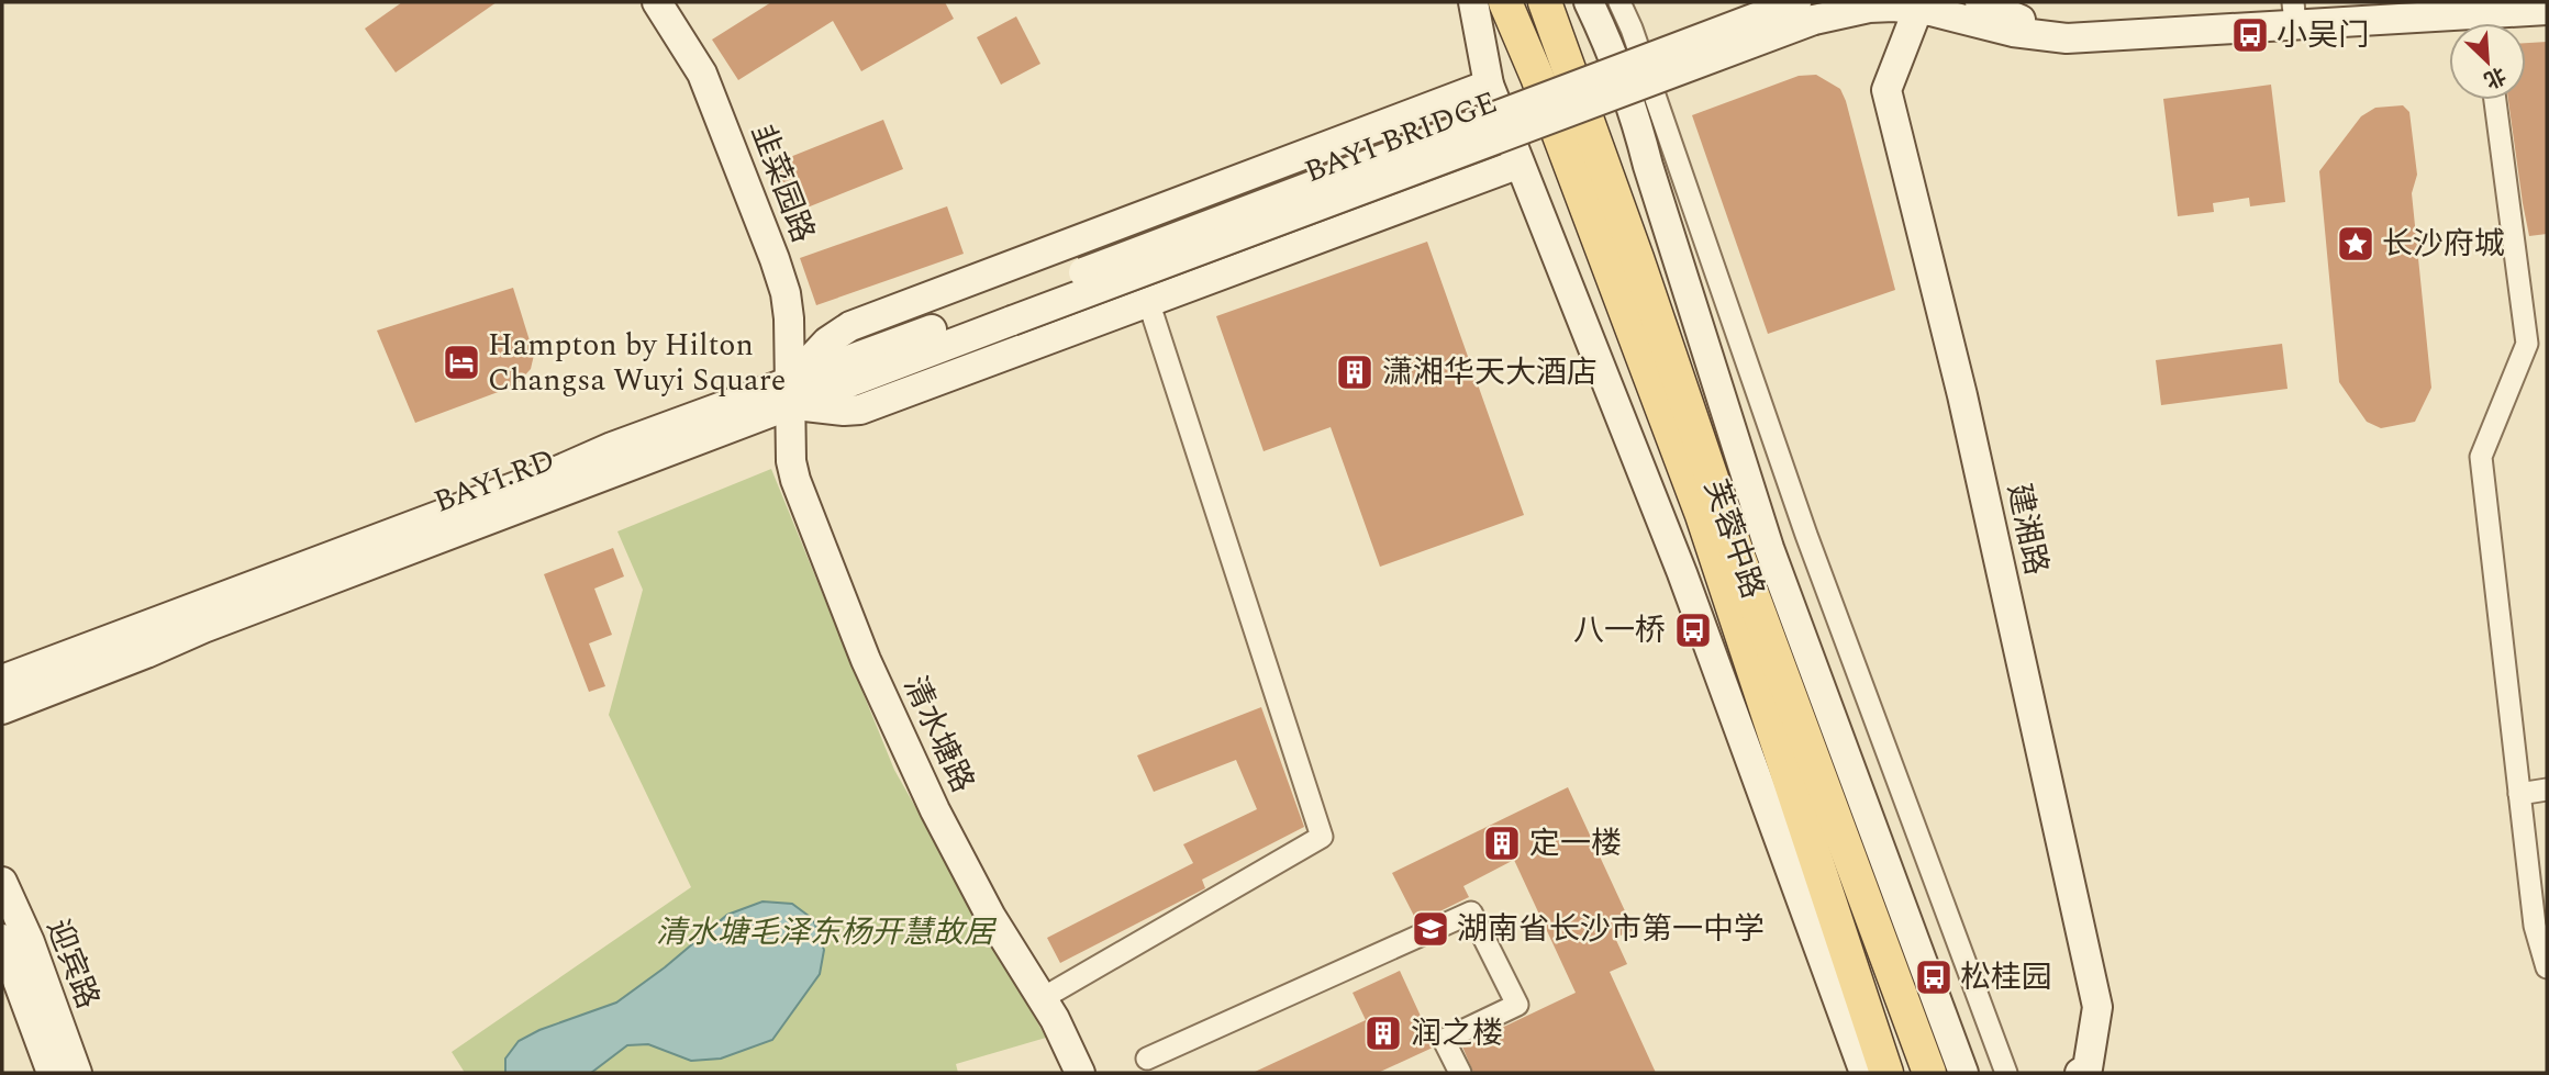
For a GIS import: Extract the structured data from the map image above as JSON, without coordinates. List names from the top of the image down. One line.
{"streets":{"main road":["芙蓉中路"],"street":["BAYI BRIDGE","韭菜园路","BAYI.RD","建湘路","清水塘路","迎宾路"]},"crossings":[["BAYI BRIDGE","BAYI.RD"],["BAYI BRIDGE","建湘路"],["韭菜园路","BAYI.RD"],["韭菜园路","清水塘路"],["BAYI.RD","清水塘路"]],"parks":["清水塘毛泽东杨开慧故居"],"places":{"bus stop":["小吴门","八一桥","松桂园"],"place":["长沙府城"],"hotel":["Hampton by Hilton Changsa Wuyi Square"],"building":["潇湘华天大酒店","定一楼","润之楼"],"school or university":["湖南省长沙市第一中学"]},"north":"bottom right"}
